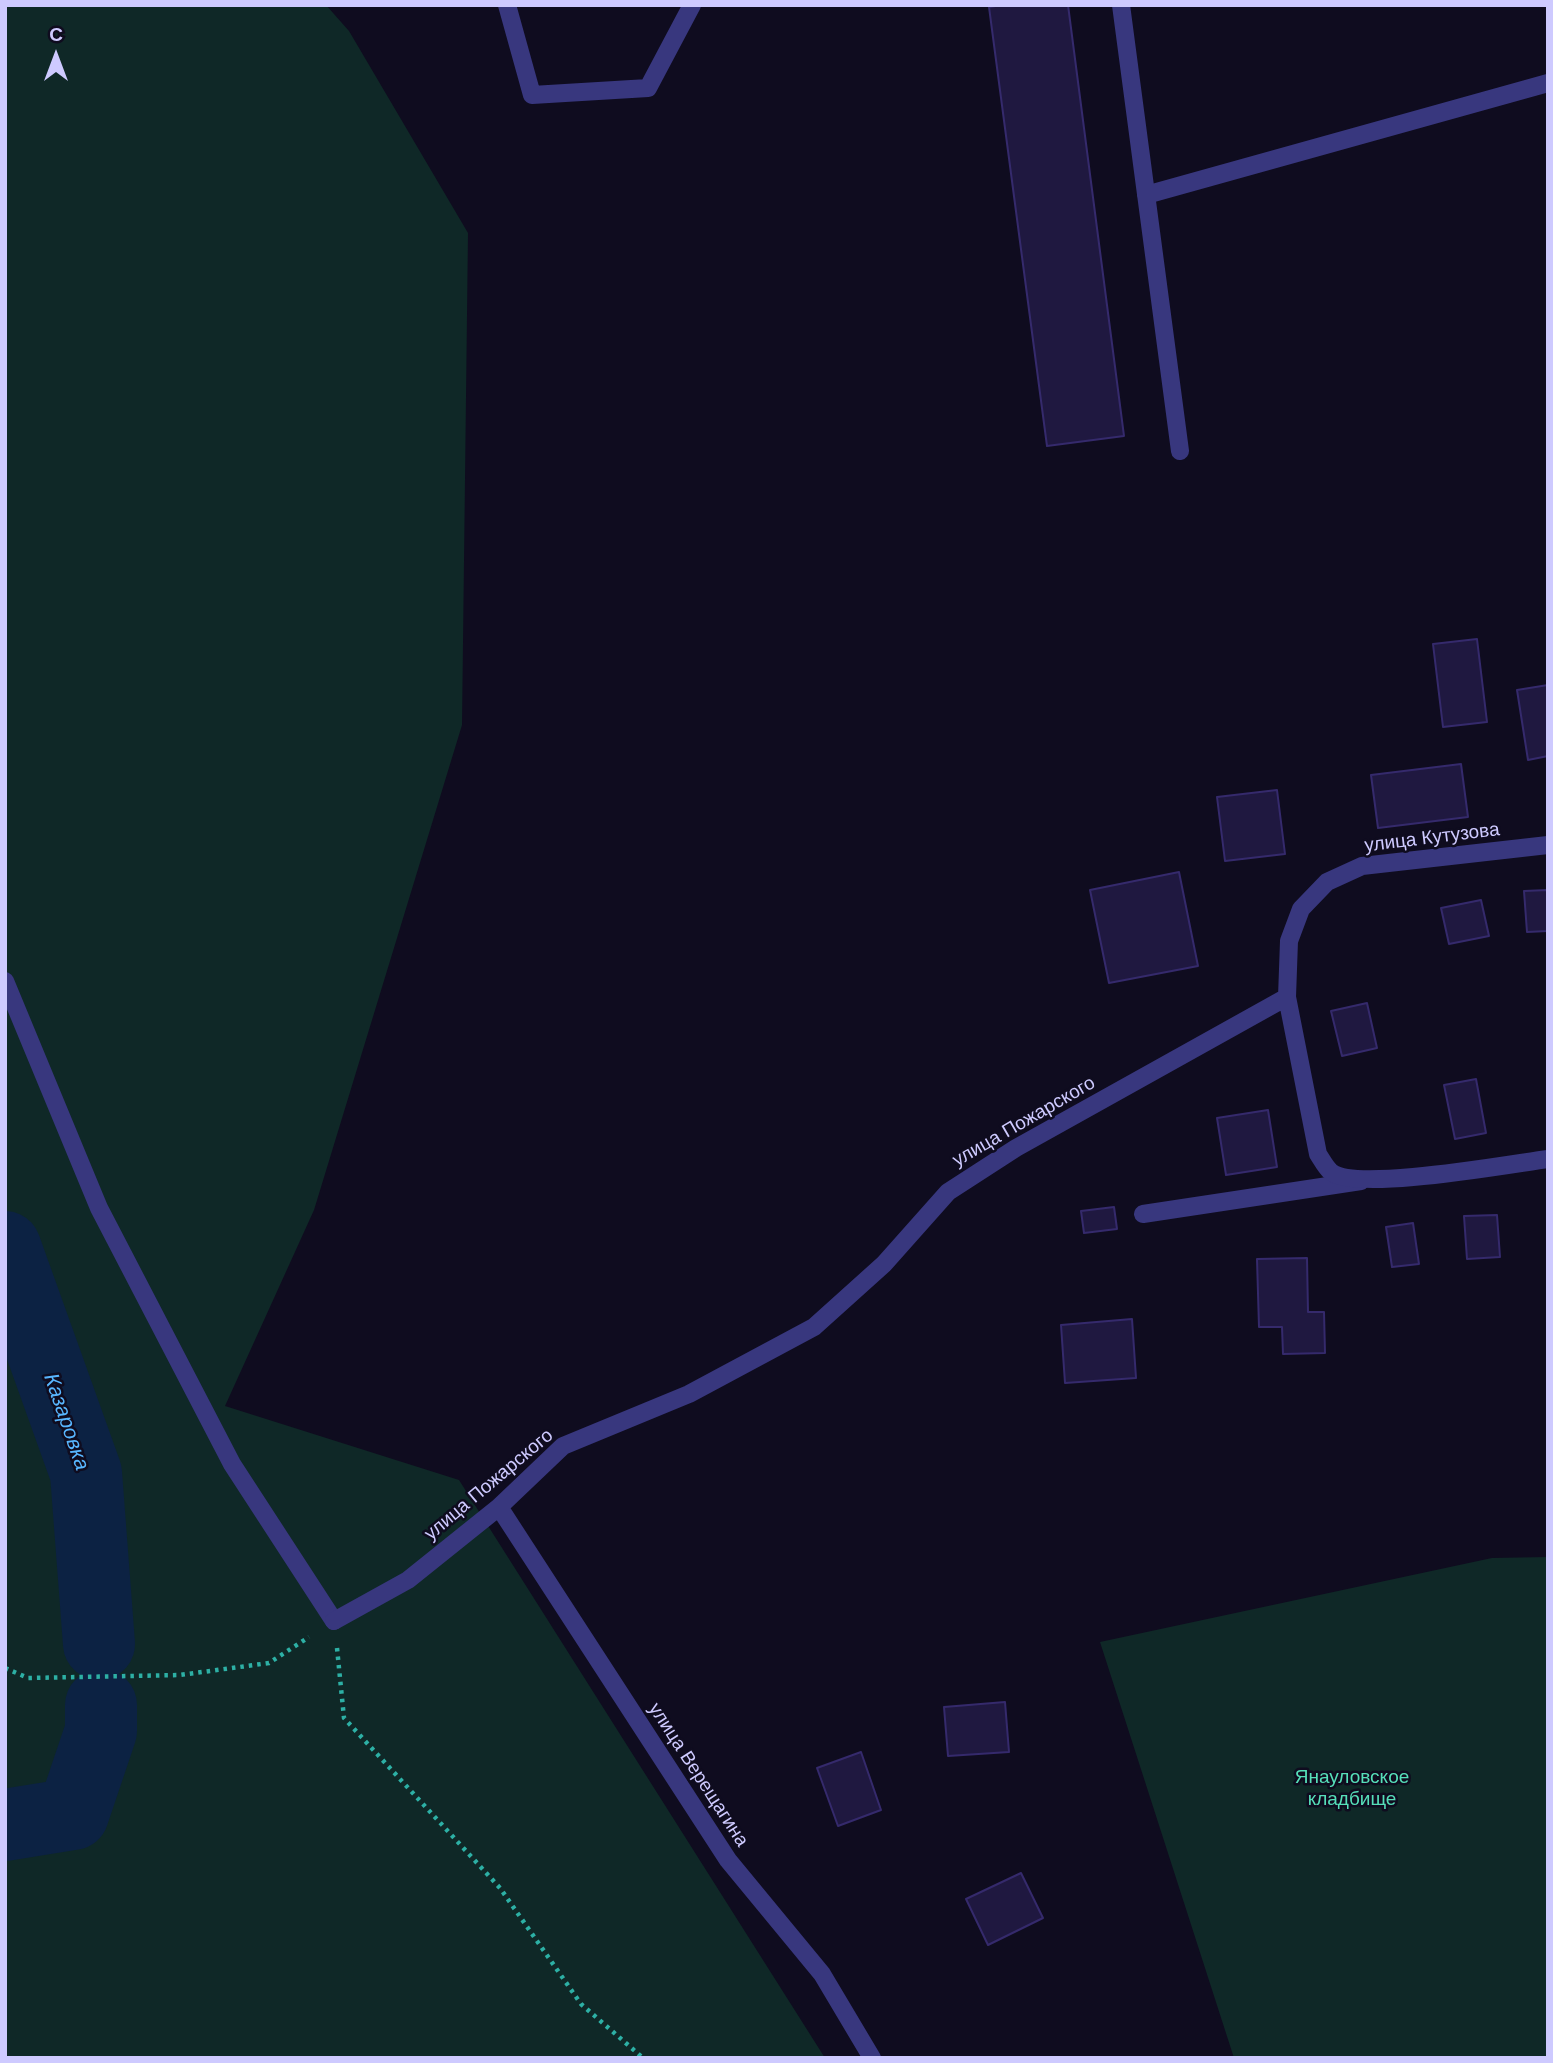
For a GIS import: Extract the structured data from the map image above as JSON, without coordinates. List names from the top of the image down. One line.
{"streets":{"street":["улица Кутузова","улица Пожарского","улица Верещагина"]},"crossings":[["улица Кутузова","улица Пожарского"],["улица Пожарского","улица Верещагина"]],"water":["Казаровка"],"parks":["Янауловское кладбище"],"north":"top"}
